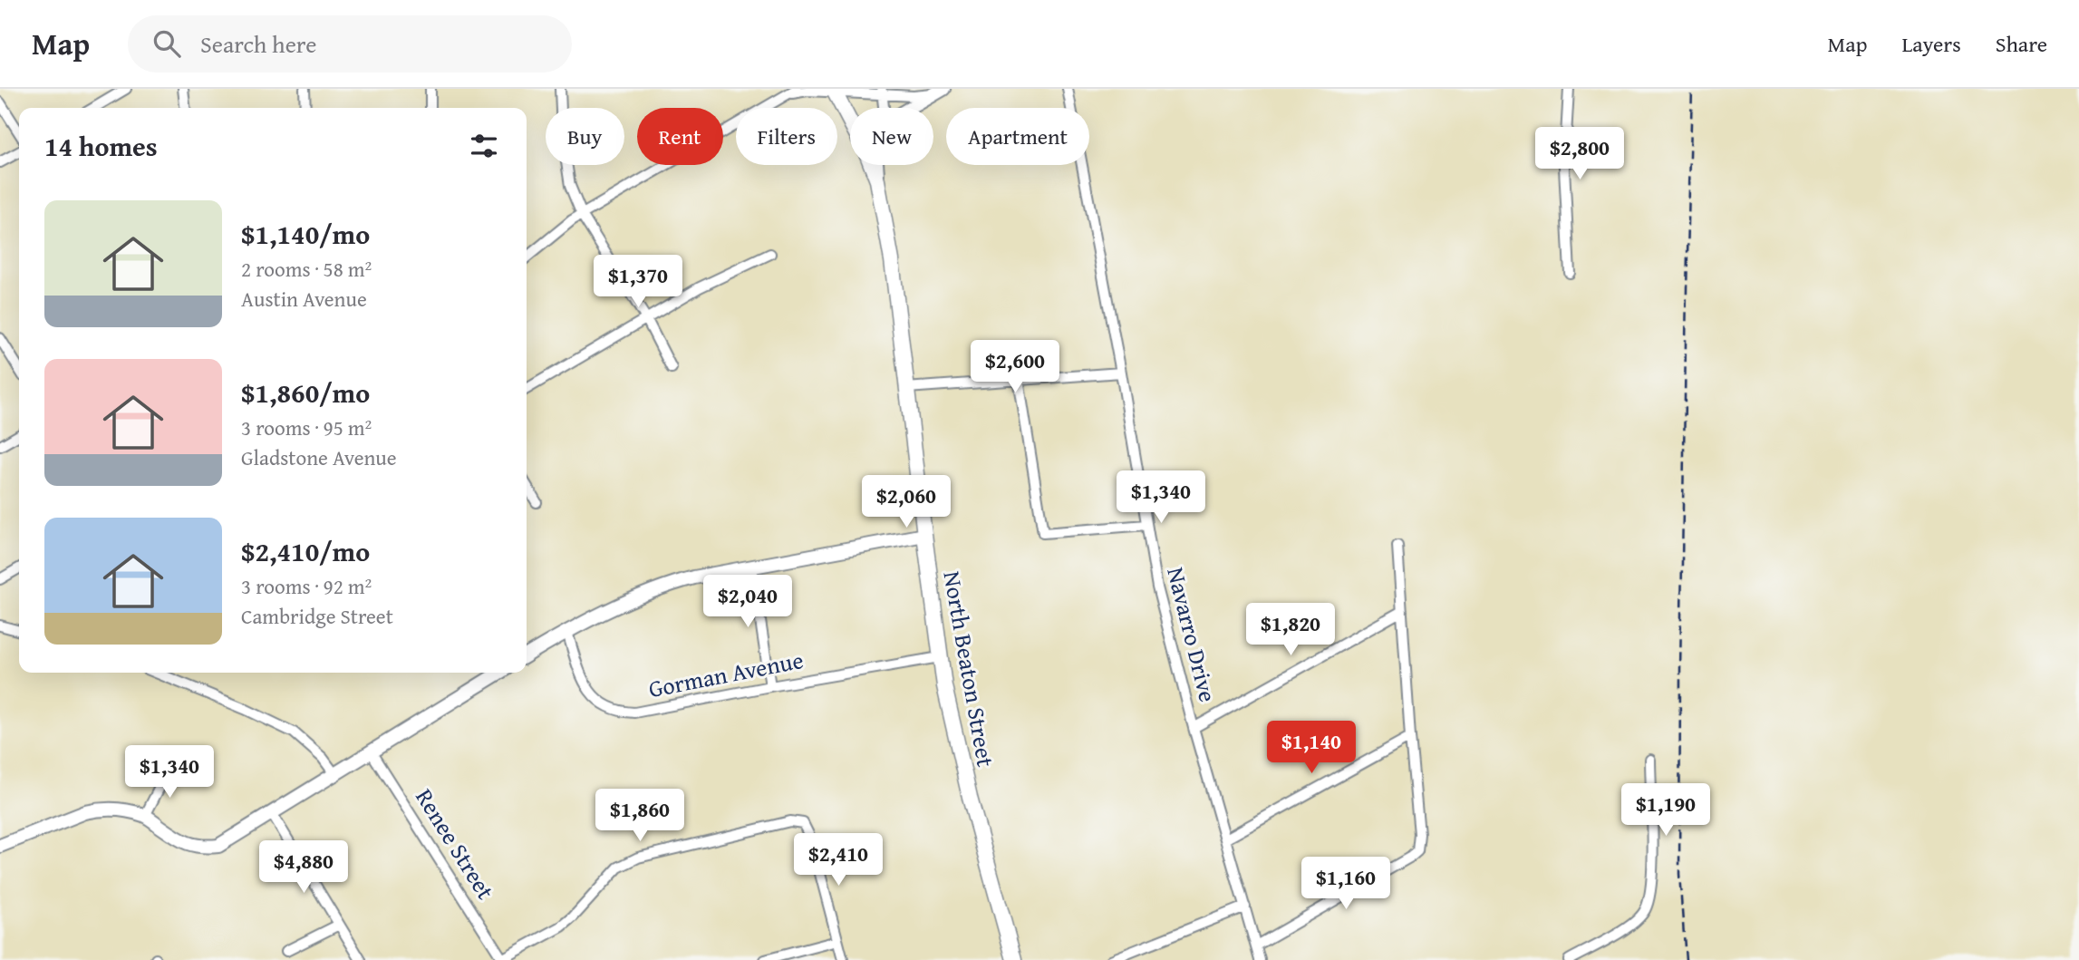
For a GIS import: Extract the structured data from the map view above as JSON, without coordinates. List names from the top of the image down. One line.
{"streets":{"main road":["North Beaton Street"],"street":["Navarro Drive","Gorman Avenue","Renee Street"]},"crossings":[["North Beaton Street","Gorman Avenue"]],"page":{"header":"Map","search":"Search here","nav":["Map","Layers","Share"],"chip":["Buy","Rent","Filters","New","Apartment"],"heading":"14 homes","price":["$2,800","$1,370","$2,600","$1,340","$2,060","$2,040","$1,820","$1,140","$1,340","$1,190","$1,860","$2,410","$4,880","$1,160"],"list":[{"name":"$1,140/mo","note":"2 rooms · 58 m² · Austin Avenue"},{"name":"$1,860/mo","note":"3 rooms · 95 m² · Gladstone Avenue"},{"name":"$2,410/mo","note":"3 rooms · 92 m² · Cambridge Street"}]}}
